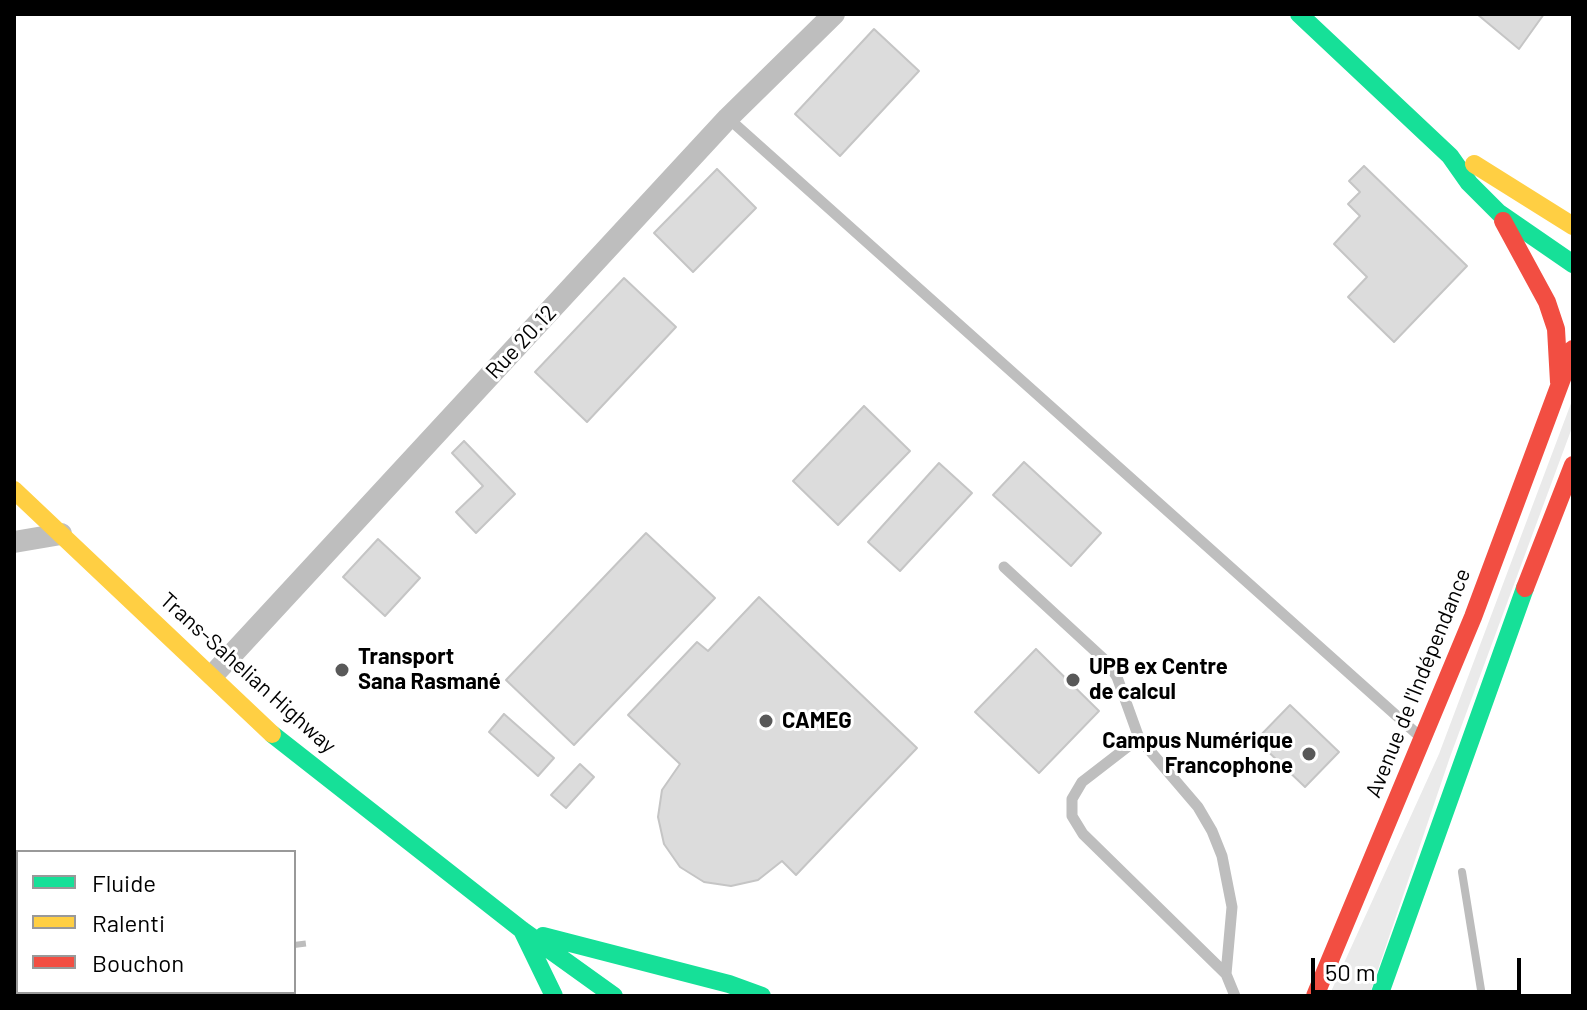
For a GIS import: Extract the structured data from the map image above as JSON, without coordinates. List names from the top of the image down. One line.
{"streets":{"main road":["Trans-Sahelian Highway","Avenue de l'Indépendance"],"street":["Rue 20.12"]},"crossings":[["Rue 20.12","Trans-Sahelian Highway"]],"places":["Transport Sana Rasmané","UPB ex Centre de calcul","CAMEG","Campus Numérique Francophone"],"legend":["Fluide","Ralenti","Bouchon"],"scale_bar":"50 m"}
